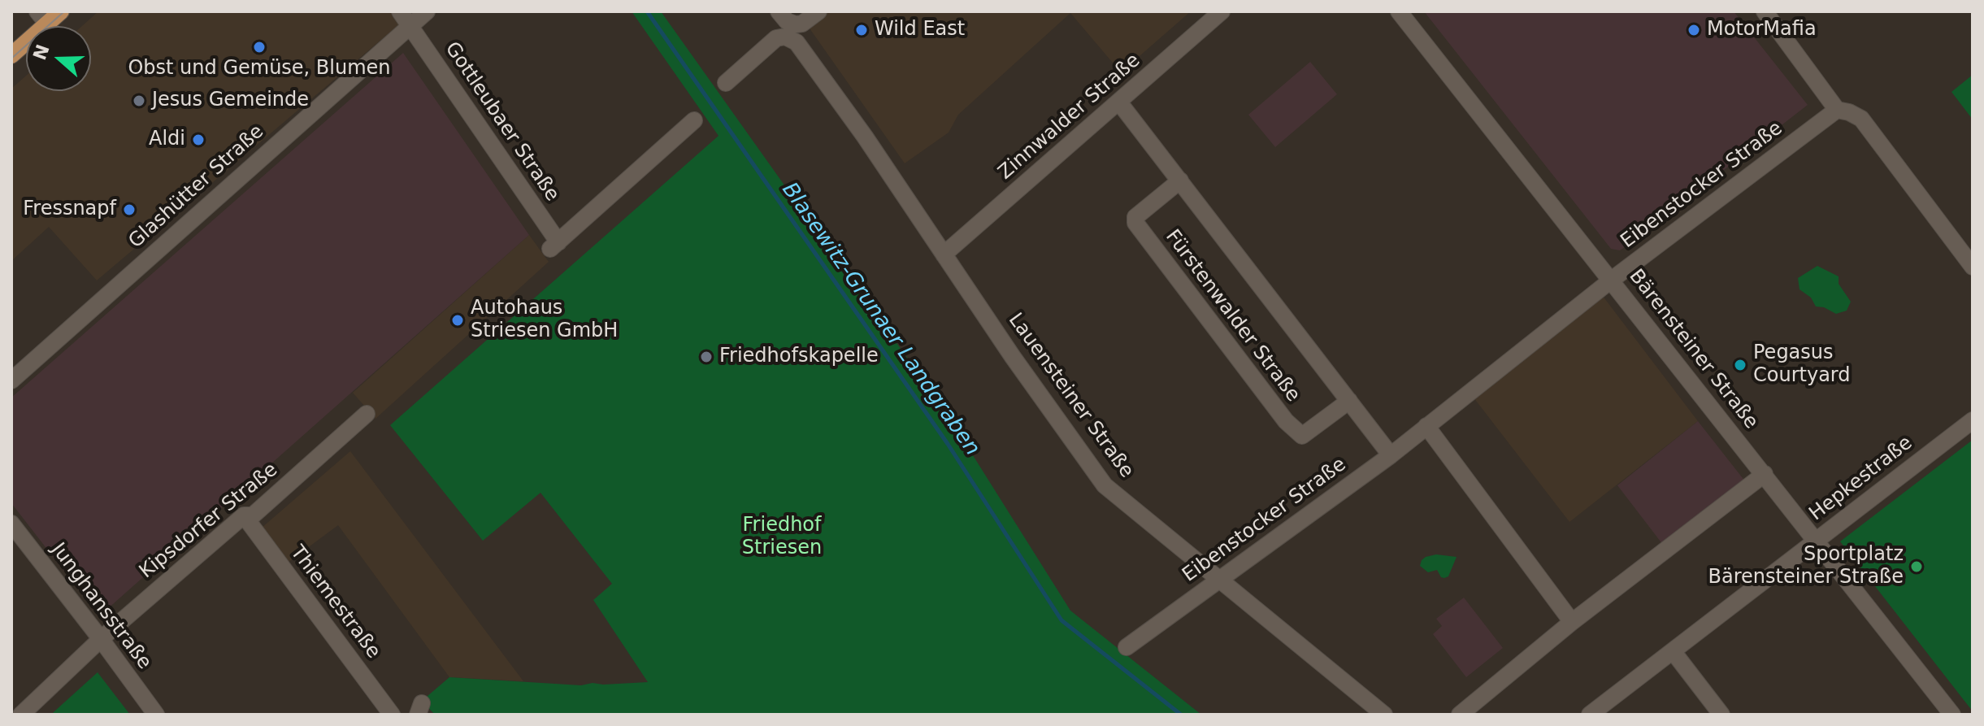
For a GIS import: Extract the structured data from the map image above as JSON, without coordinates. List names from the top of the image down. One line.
{"streets":{"street":["Zinnwalder Straße","Gottleubaer Straße","Eibenstocker Straße","Glashütter Straße","Fürstenwalder Straße","Bärensteiner Straße","Lauensteiner Straße","Hepkestraße","Kipsdorfer Straße","Thiemestraße","Junghansstraße"]},"crossings":[["Zinnwalder Straße","Fürstenwalder Straße"],["Zinnwalder Straße","Lauensteiner Straße"],["Gottleubaer Straße","Glashütter Straße"],["Eibenstocker Straße","Fürstenwalder Straße"],["Eibenstocker Straße","Bärensteiner Straße"],["Eibenstocker Straße","Lauensteiner Straße"],["Bärensteiner Straße","Hepkestraße"],["Kipsdorfer Straße","Thiemestraße"],["Kipsdorfer Straße","Junghansstraße"]],"water":["Blasewitz‐Grunaer Landgraben"],"parks":["Friedhof Striesen"],"places":["Wild East","MotorMafia","Obst und Gemüse, Blumen","Jesus Gemeinde","Aldi","Fressnapf","Autohaus Striesen GmbH","Friedhofskapelle","Pegasus Courtyard","Sportplatz Bärensteiner Straße"],"north":"left"}
